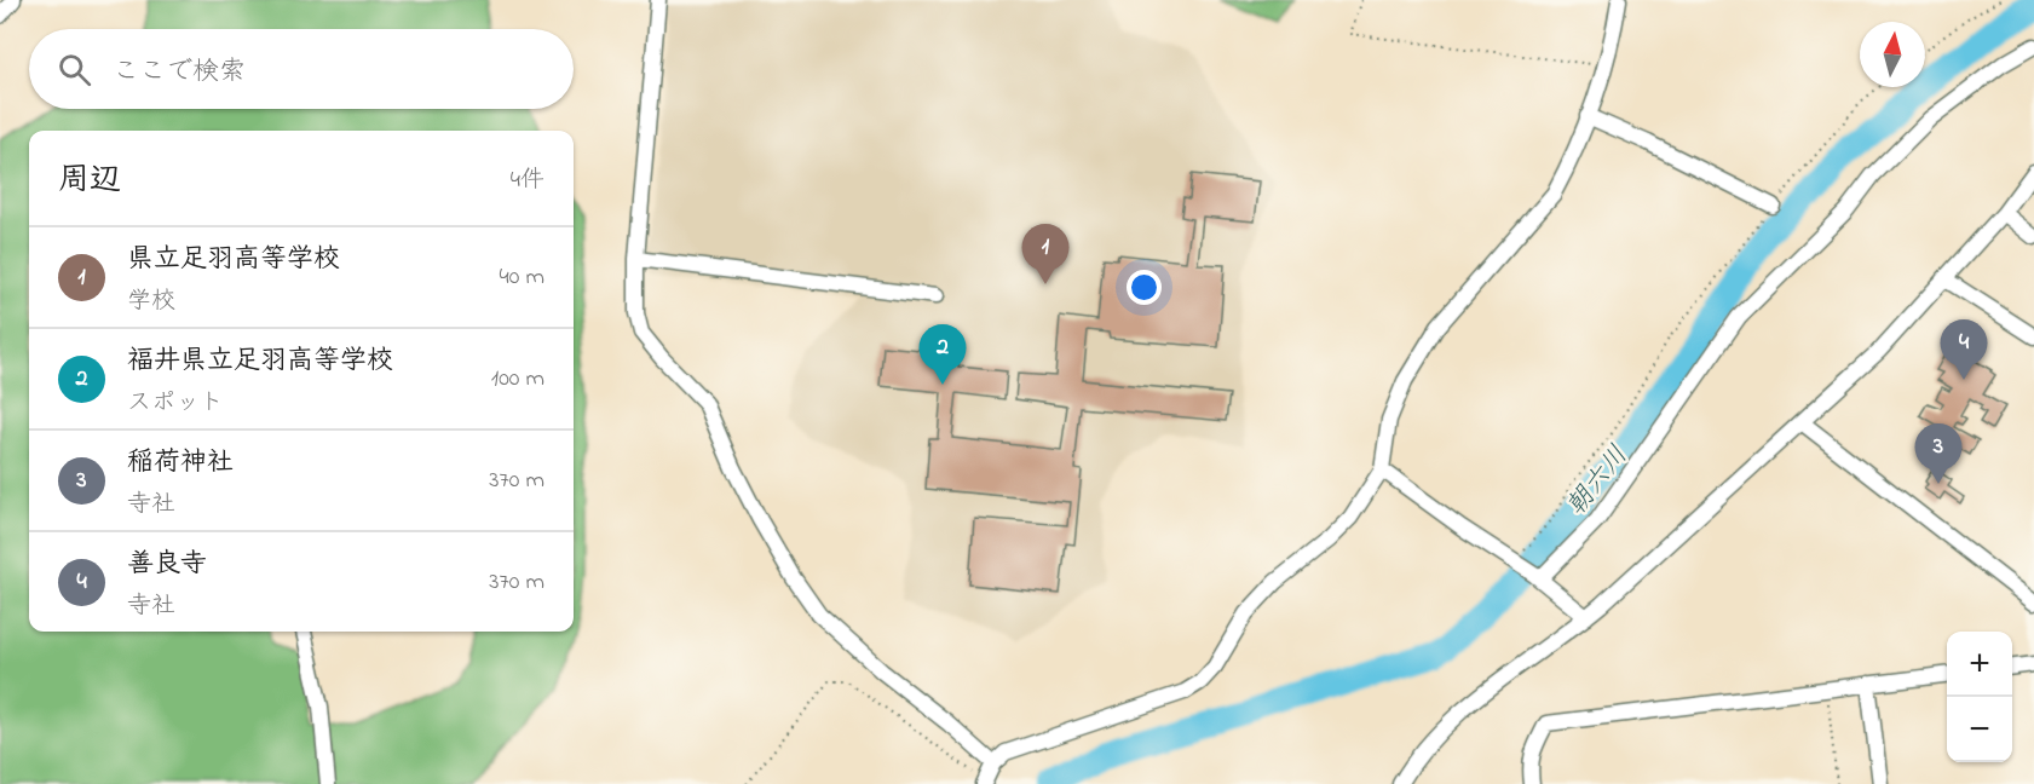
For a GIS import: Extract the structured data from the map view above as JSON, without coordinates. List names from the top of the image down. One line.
{"water":["朝六川"],"north":"top","page":{"search":"ここで検索","heading":["周辺","4件"],"pins":["1","4","2","3"],"list":[{"mark":"1","name":"県立足羽高等学校","note":"学校","value":"40 m"},{"mark":"2","name":"福井県立足羽高等学校","note":"スポット","value":"100 m"},{"mark":"3","name":"稲荷神社","note":"寺社","value":"370 m"},{"mark":"4","name":"善良寺","note":"寺社","value":"370 m"}],"map_buttons":["+","−"]}}
